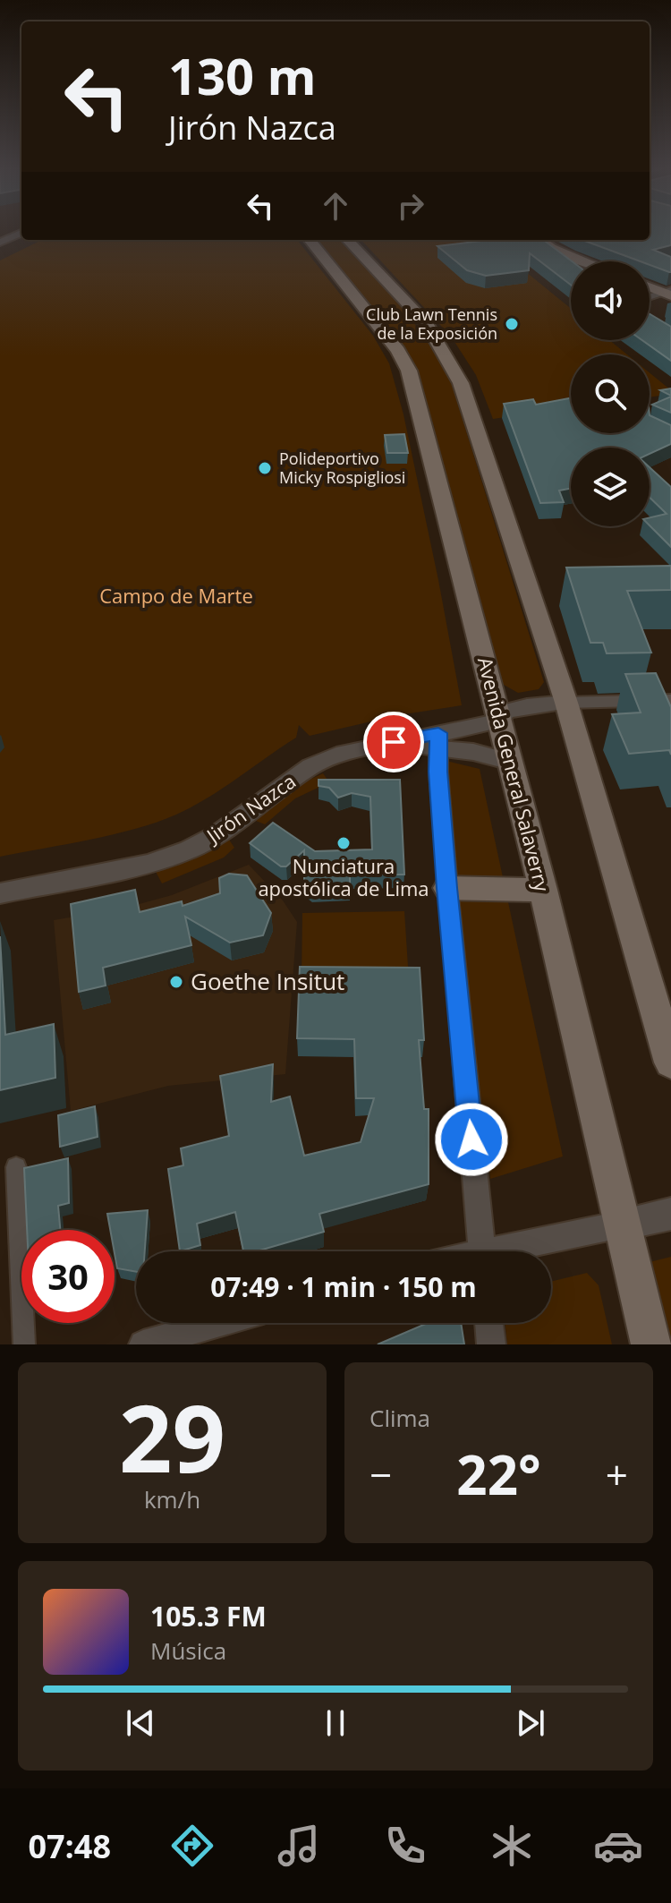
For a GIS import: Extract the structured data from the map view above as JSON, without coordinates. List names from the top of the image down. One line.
{"streets":{"main road":["Avenida General Salaverry"],"street":["Jirón Nazca"]},"crossings":[["Avenida General Salaverry","Jirón Nazca"]],"parks":["Campo de Marte"],"places":["Club Lawn Tennis de la Exposición","Polideportivo Micky Rospigliosi","Nunciatura apostólica de Lima","Goethe Insitut"],"page":{"turn":["130 m","Jirón Nazca"],"limit":"30","trip":"07:49 · 1 min · 150 m","tile":[["29","km/h"],"Clima"],"heat":["−","22°","+"],"song":["105.3 FM","Música"],"tabs":"07:48"}}
